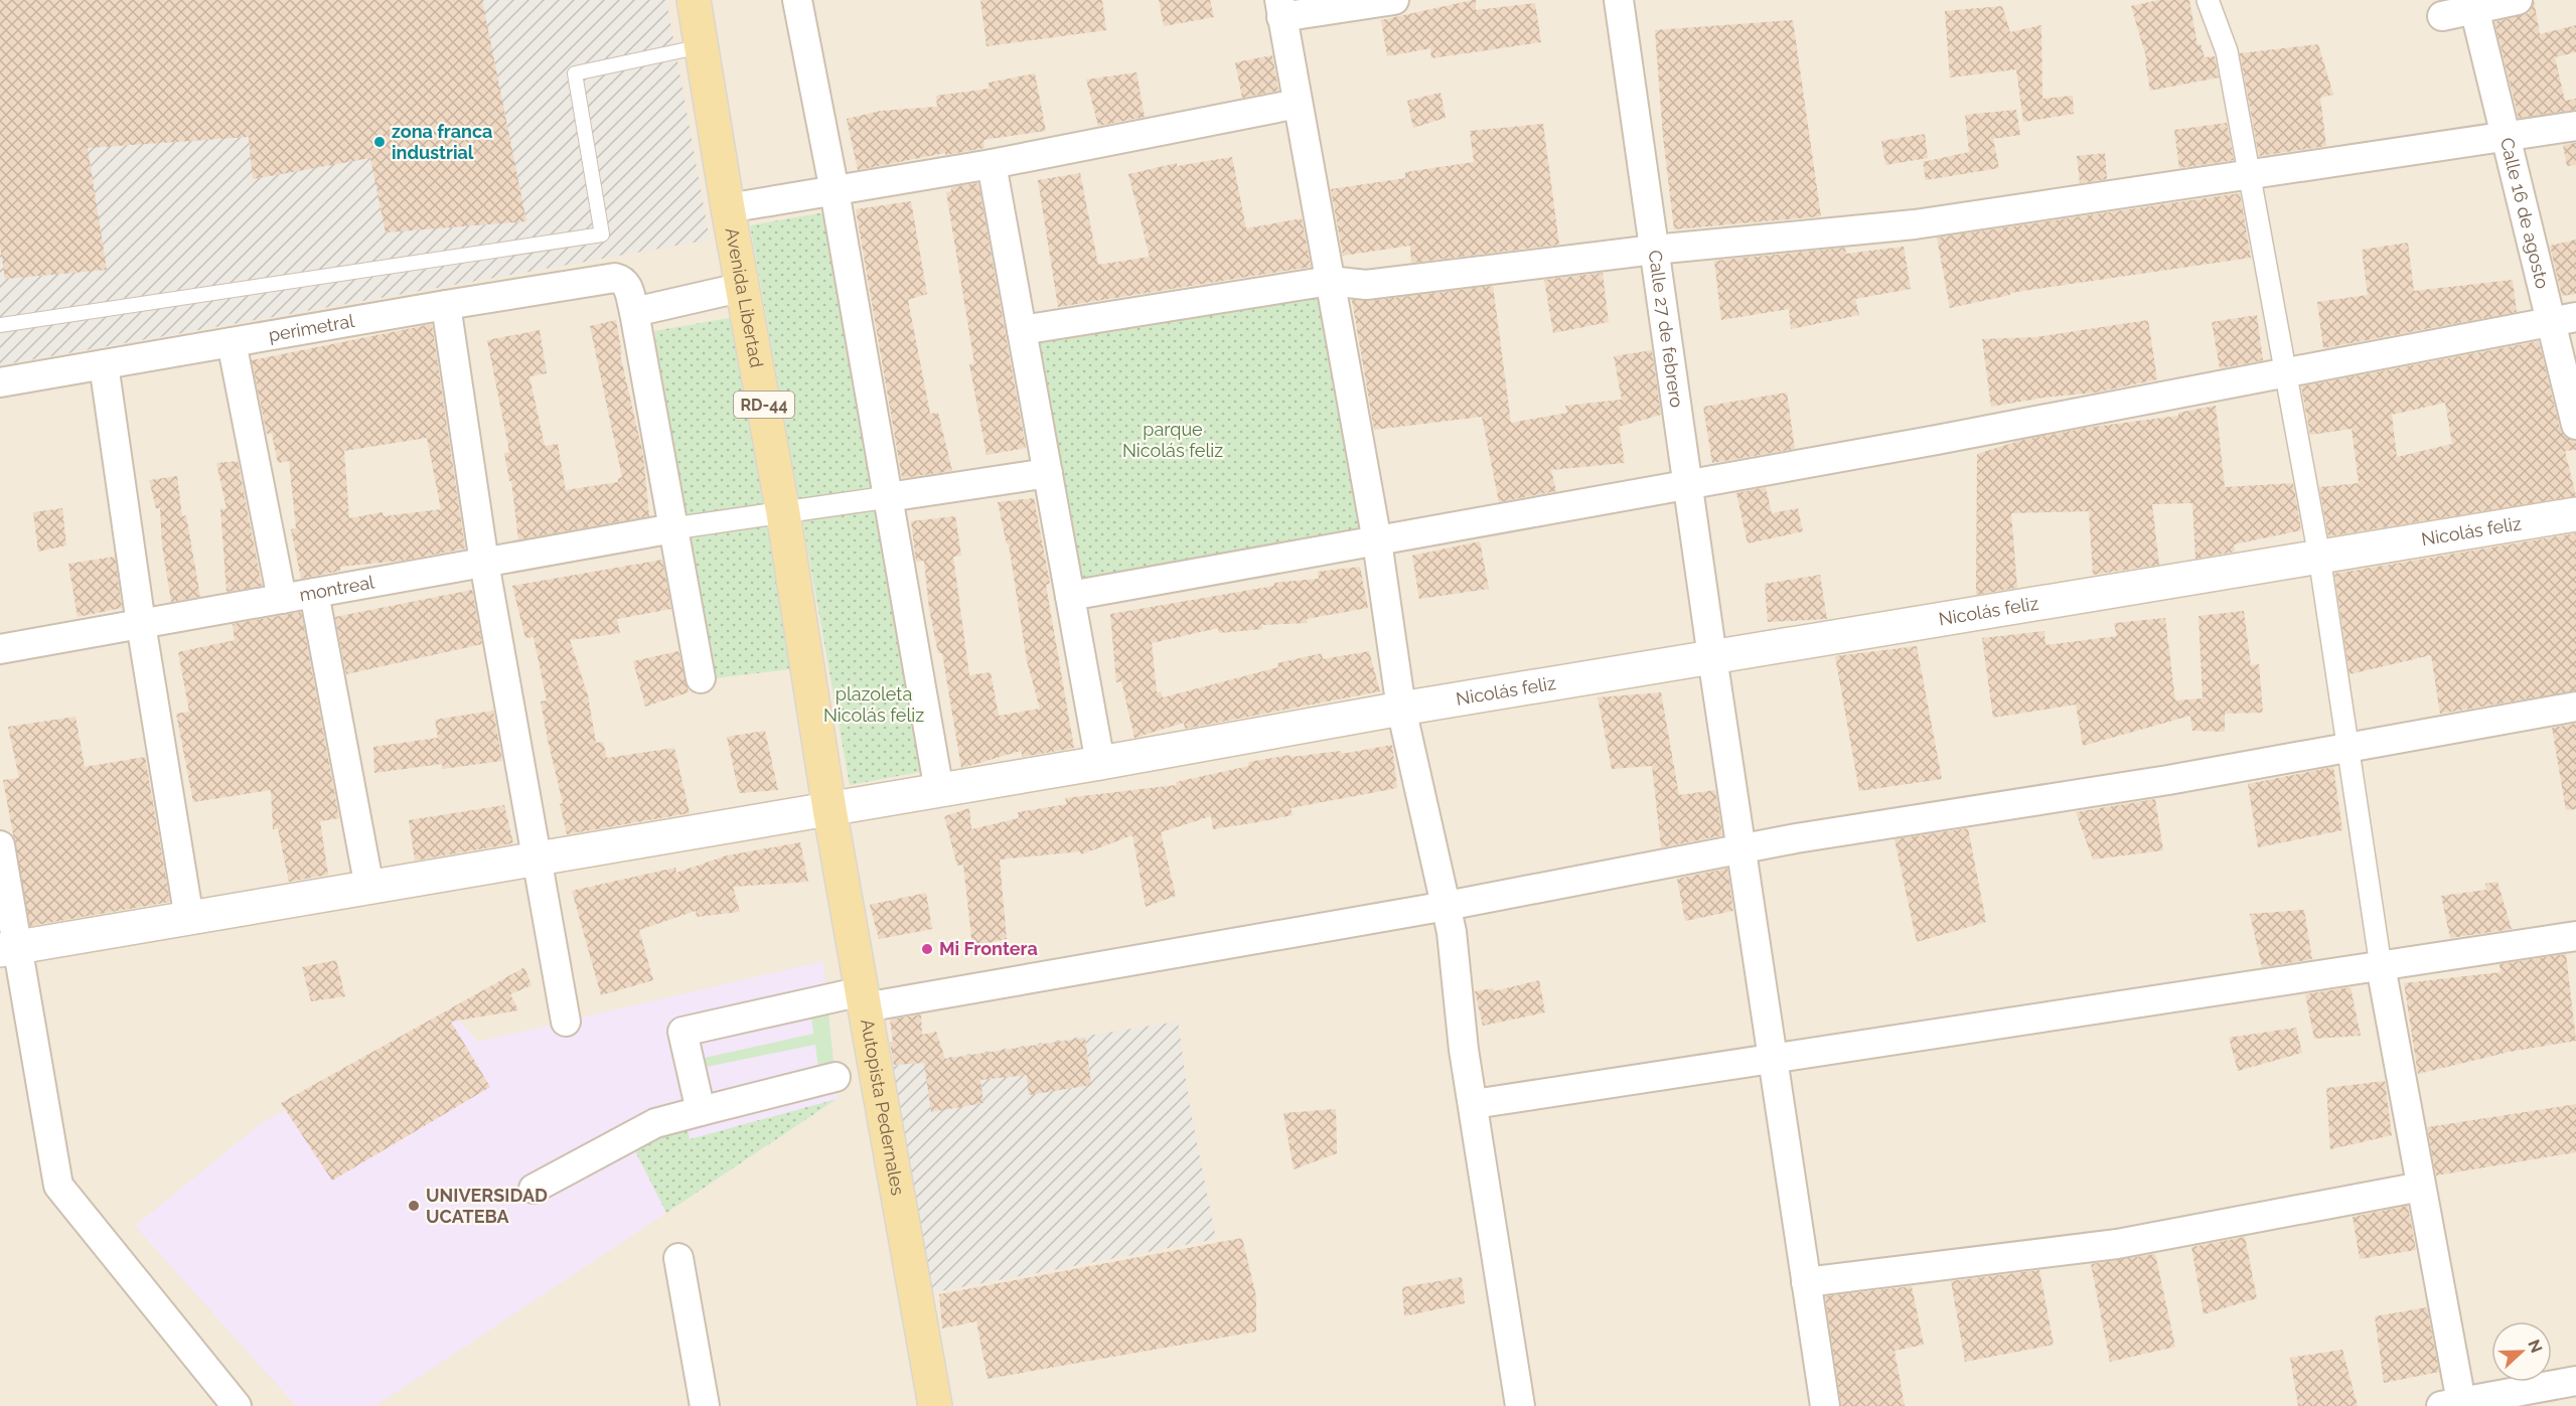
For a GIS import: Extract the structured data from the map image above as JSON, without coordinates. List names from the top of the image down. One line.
{"streets":{"main road":["Avenida Libertad","RD-44","Nicolás feliz","Autopista Pedernales"],"street":["Calle 16 de agosto","perimetral","Calle 27 de febrero","montreal"]},"crossings":[["Avenida Libertad","Nicolás feliz"],["Avenida Libertad","Autopista Pedernales"],["Calle 27 de febrero","Nicolás feliz"],["Nicolás feliz","Autopista Pedernales"]],"parks":["parque Nicolás feliz","plazoleta Nicolás feliz"],"places":["zona franca industrial","Mi Frontera","UNIVERSIDAD UCATEBA"],"north":"right"}
